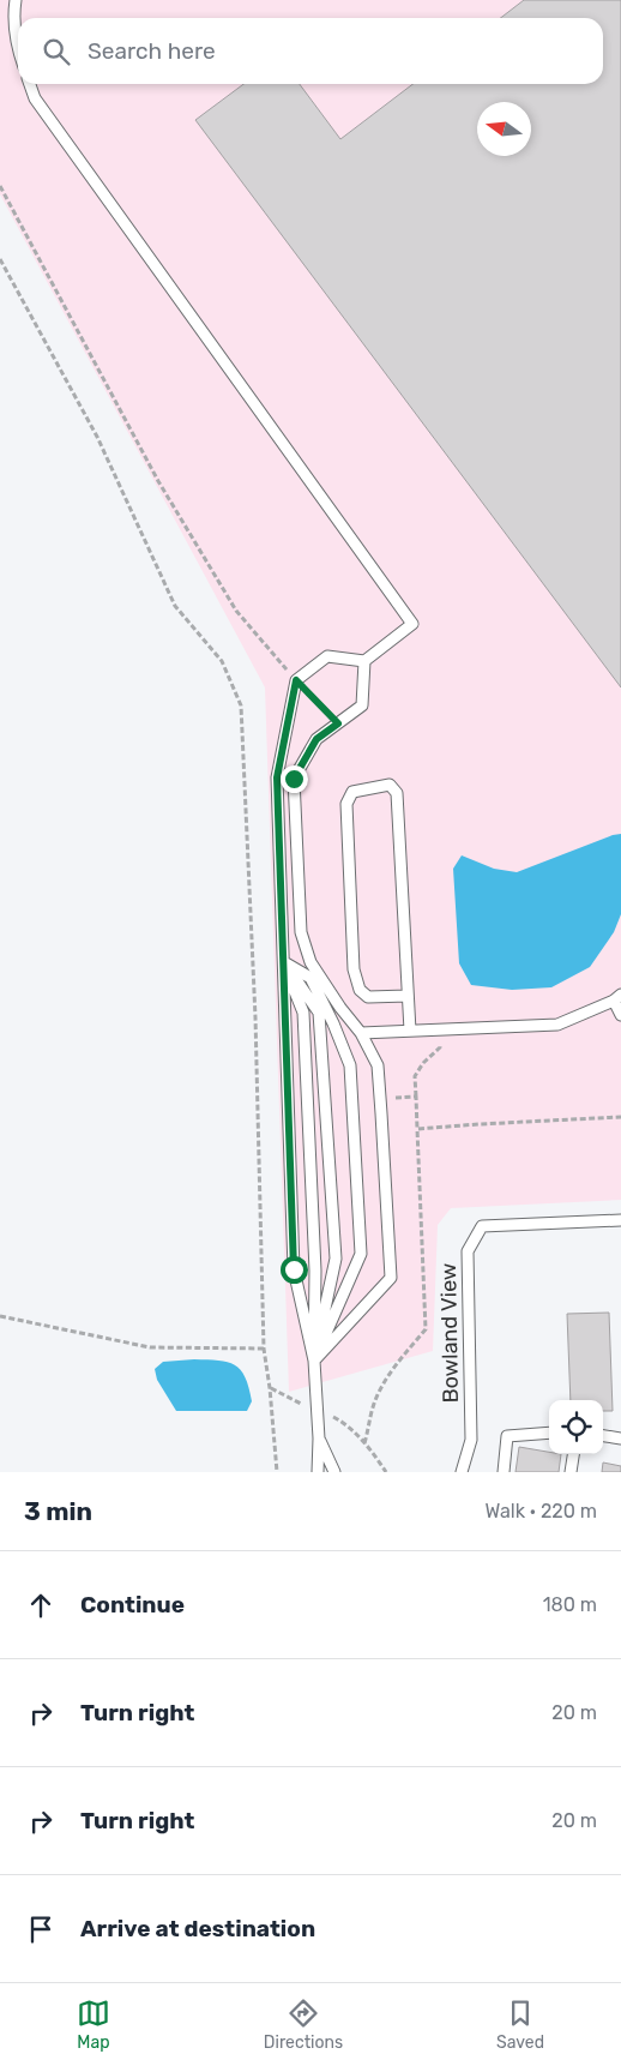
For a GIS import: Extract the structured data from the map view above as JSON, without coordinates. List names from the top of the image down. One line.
{"streets":{"lane":["Bowland View"]},"north":"left","page":{"search":"Search here","heading":["3 min","Walk · 220 m"],"list":[["Continue","180 m"],["Turn right","20 m"],["Turn right","20 m"],"Arrive at destination"],"nav":["Map","Directions","Saved"]}}
